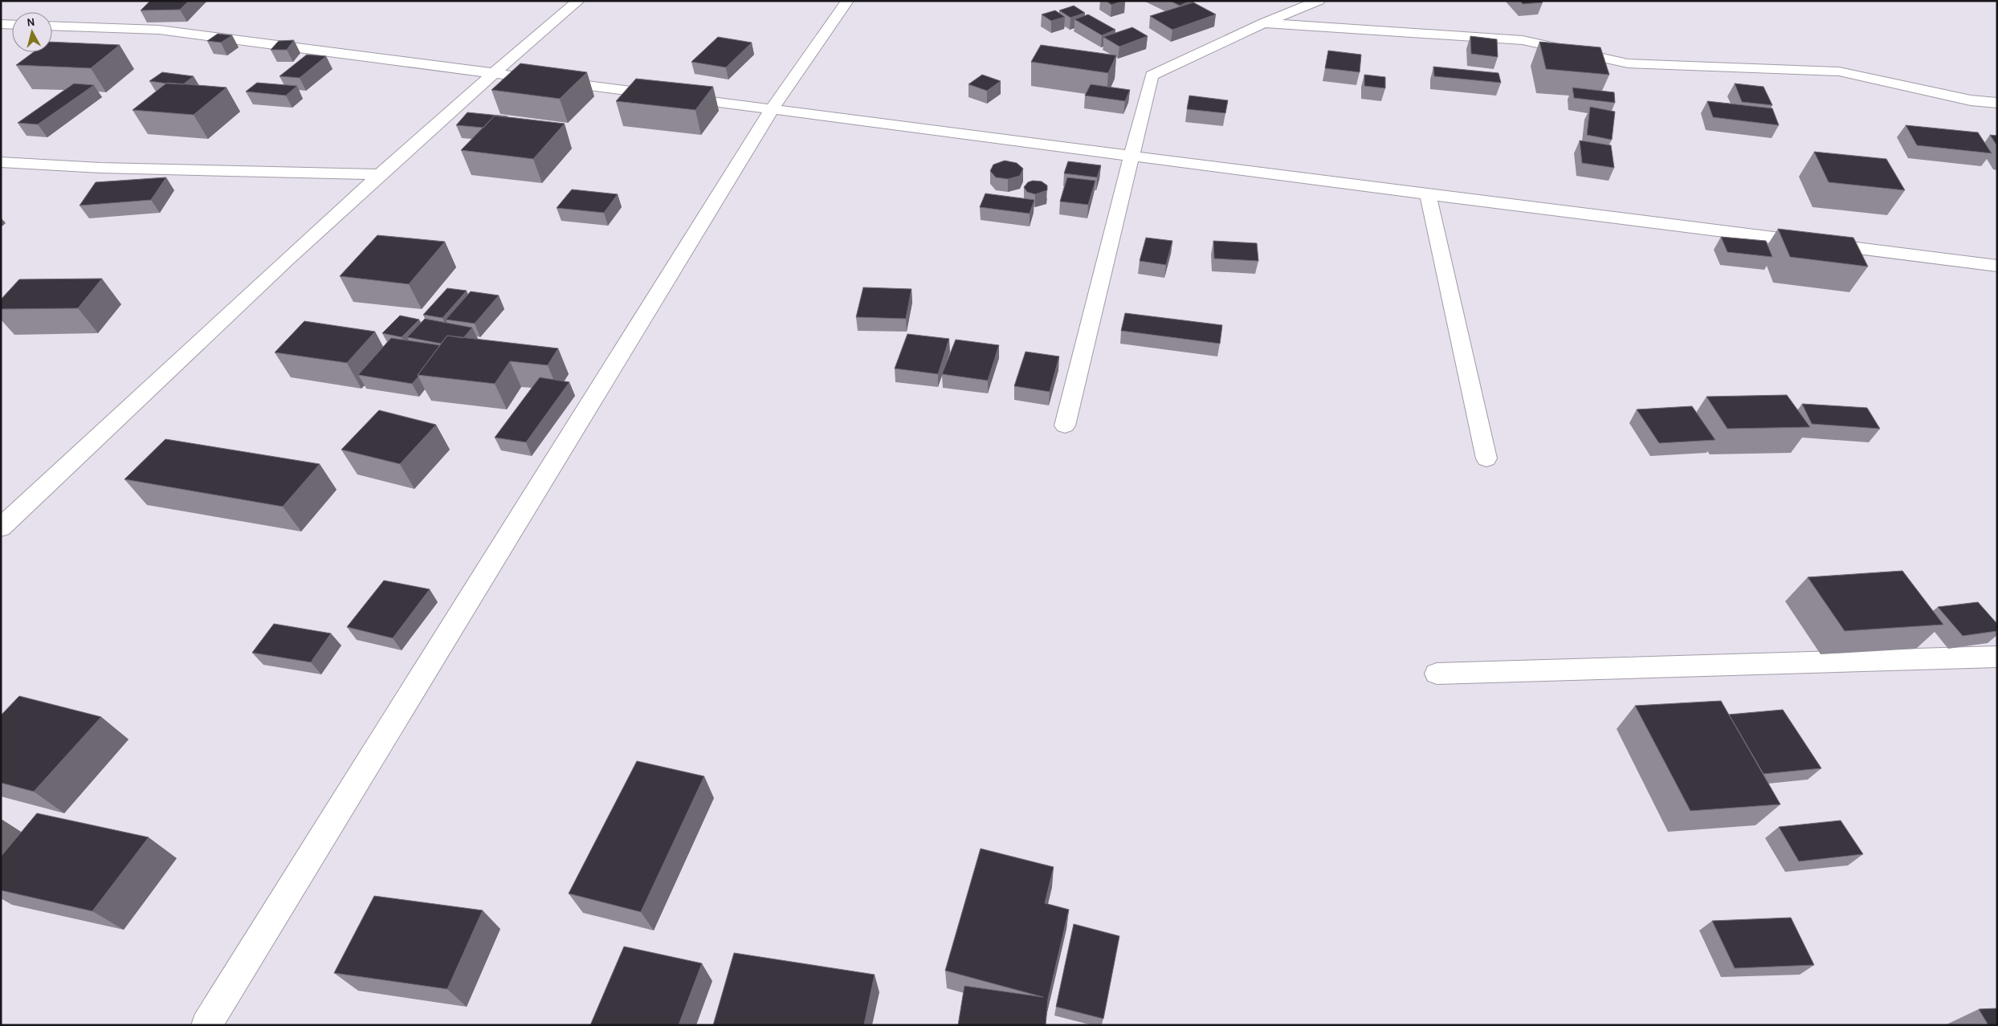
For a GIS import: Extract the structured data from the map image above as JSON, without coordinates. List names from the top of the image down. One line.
{"north":"top"}
